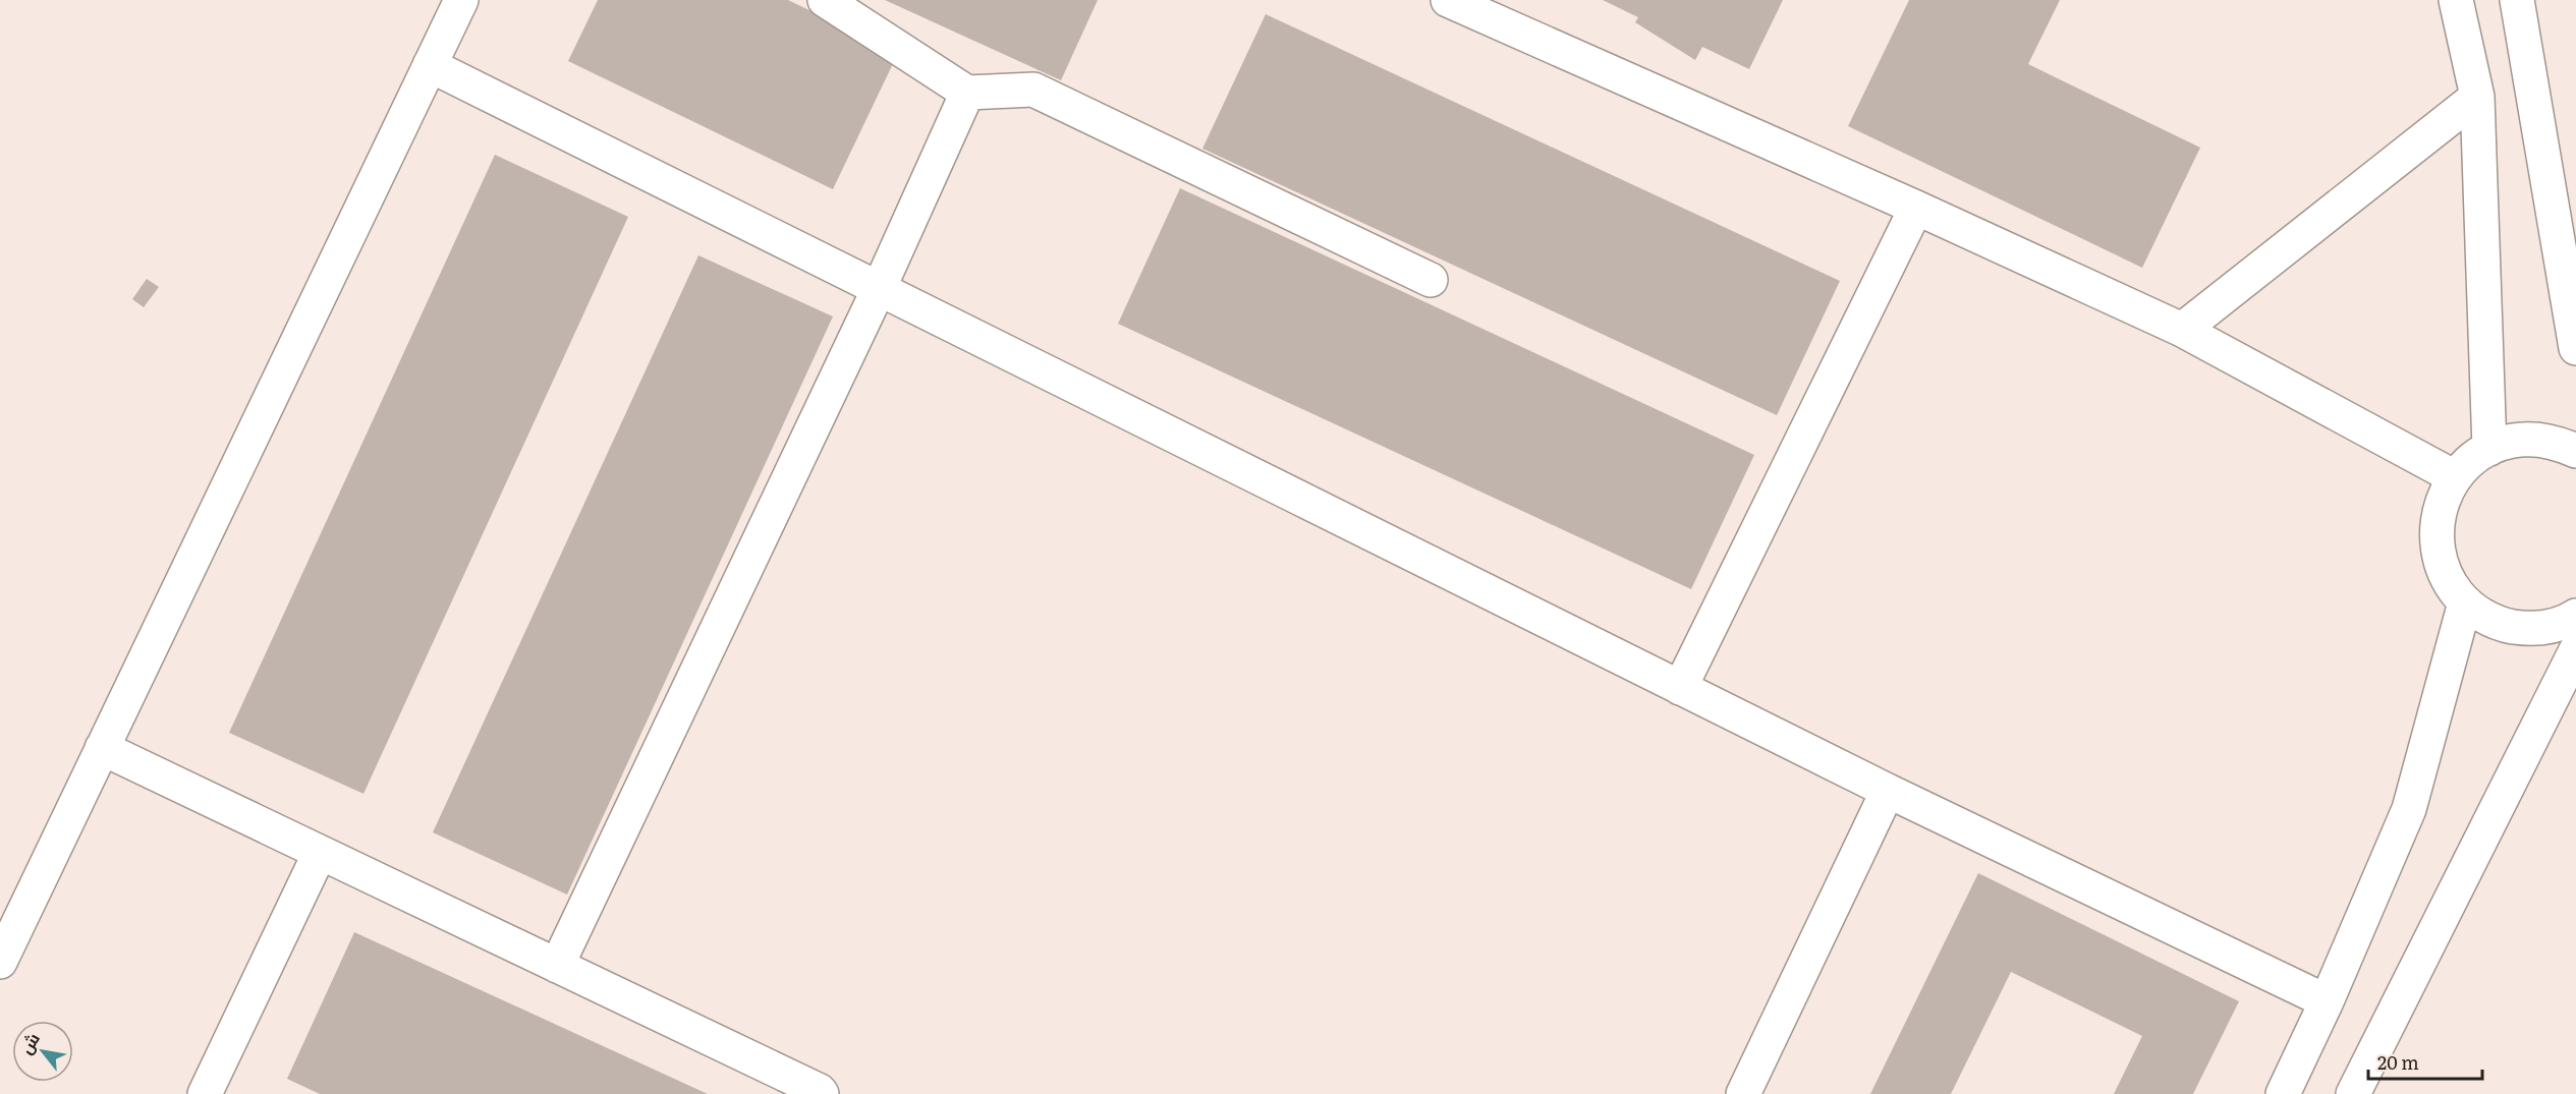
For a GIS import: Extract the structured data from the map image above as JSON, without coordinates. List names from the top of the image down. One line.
{"scale_bar":"20 m","north":"top left"}
